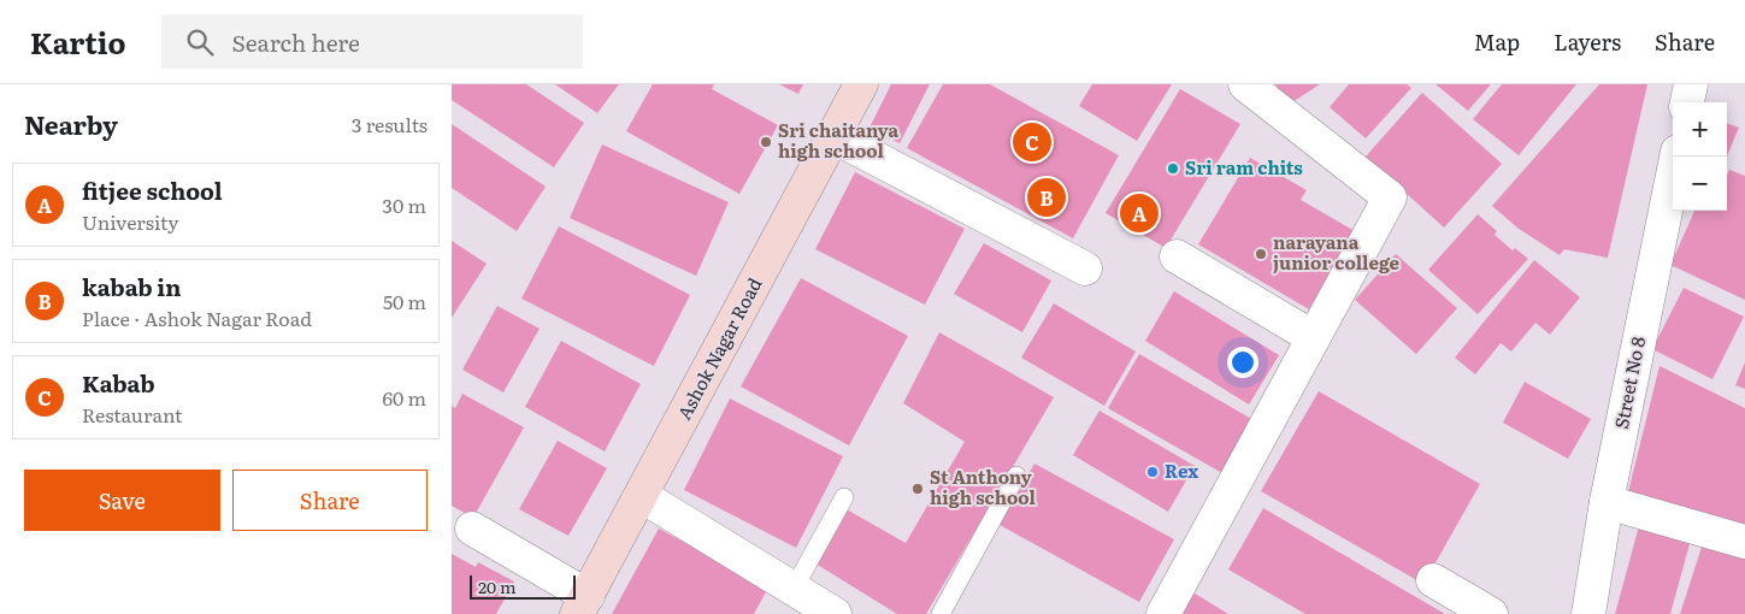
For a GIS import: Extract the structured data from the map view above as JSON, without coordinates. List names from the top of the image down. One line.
{"streets":{"main road":["Ashok Nagar Road"],"street":["Street No 8"]},"places":["Sri chaitanya high school","Sri ram chits","narayana junior college","Rex","St Anthony high school"],"scale_bar":"20 m","page":{"header":"Kartio","search":"Search here","nav":["Map","Layers","Share"],"heading":["Nearby","3 results"],"map_buttons":["+","−"],"pins":["C","B","A"],"list":[{"mark":"A","name":"fitjee school","note":"University","value":"30 m"},{"mark":"B","name":"kabab in","note":"Place · Ashok Nagar Road","value":"50 m"},{"mark":"C","name":"Kabab","note":"Restaurant","value":"60 m"}],"buttons":["Save","Share"],"scale":"20 m"}}
